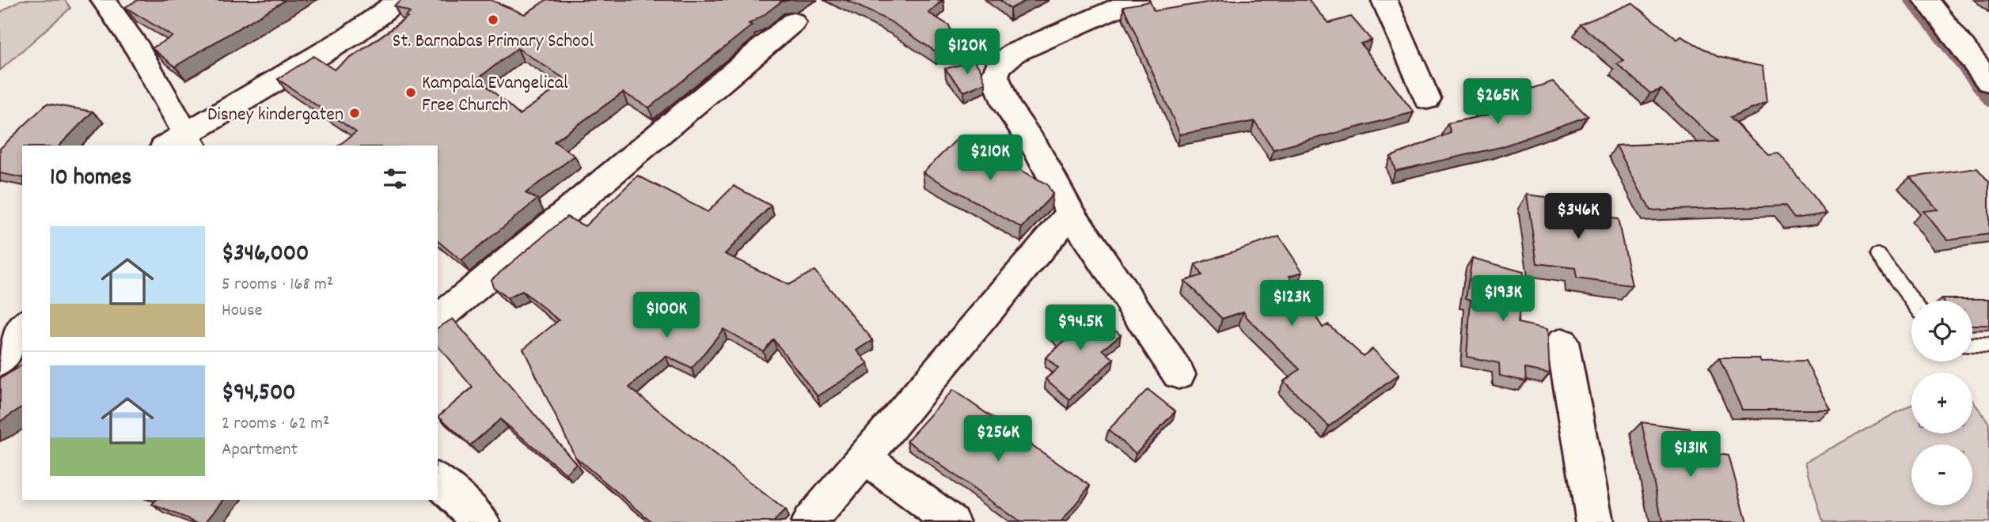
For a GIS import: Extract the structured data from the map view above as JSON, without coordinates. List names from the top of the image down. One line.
{"places":["St. Barnabas Primary School","Kampala Evangelical Free Church","Disney kindergaten"],"page":{"price":["$120K","$265K","$210K","$346K","$193K","$123K","$100K","$94.5K","$256K","$131K"],"heading":"10 homes","list":[{"name":"$346,000","note":"5 rooms · 168 m² · House"},{"name":"$94,500","note":"2 rooms · 62 m² · Apartment"}],"map_buttons":["+","−"]}}
